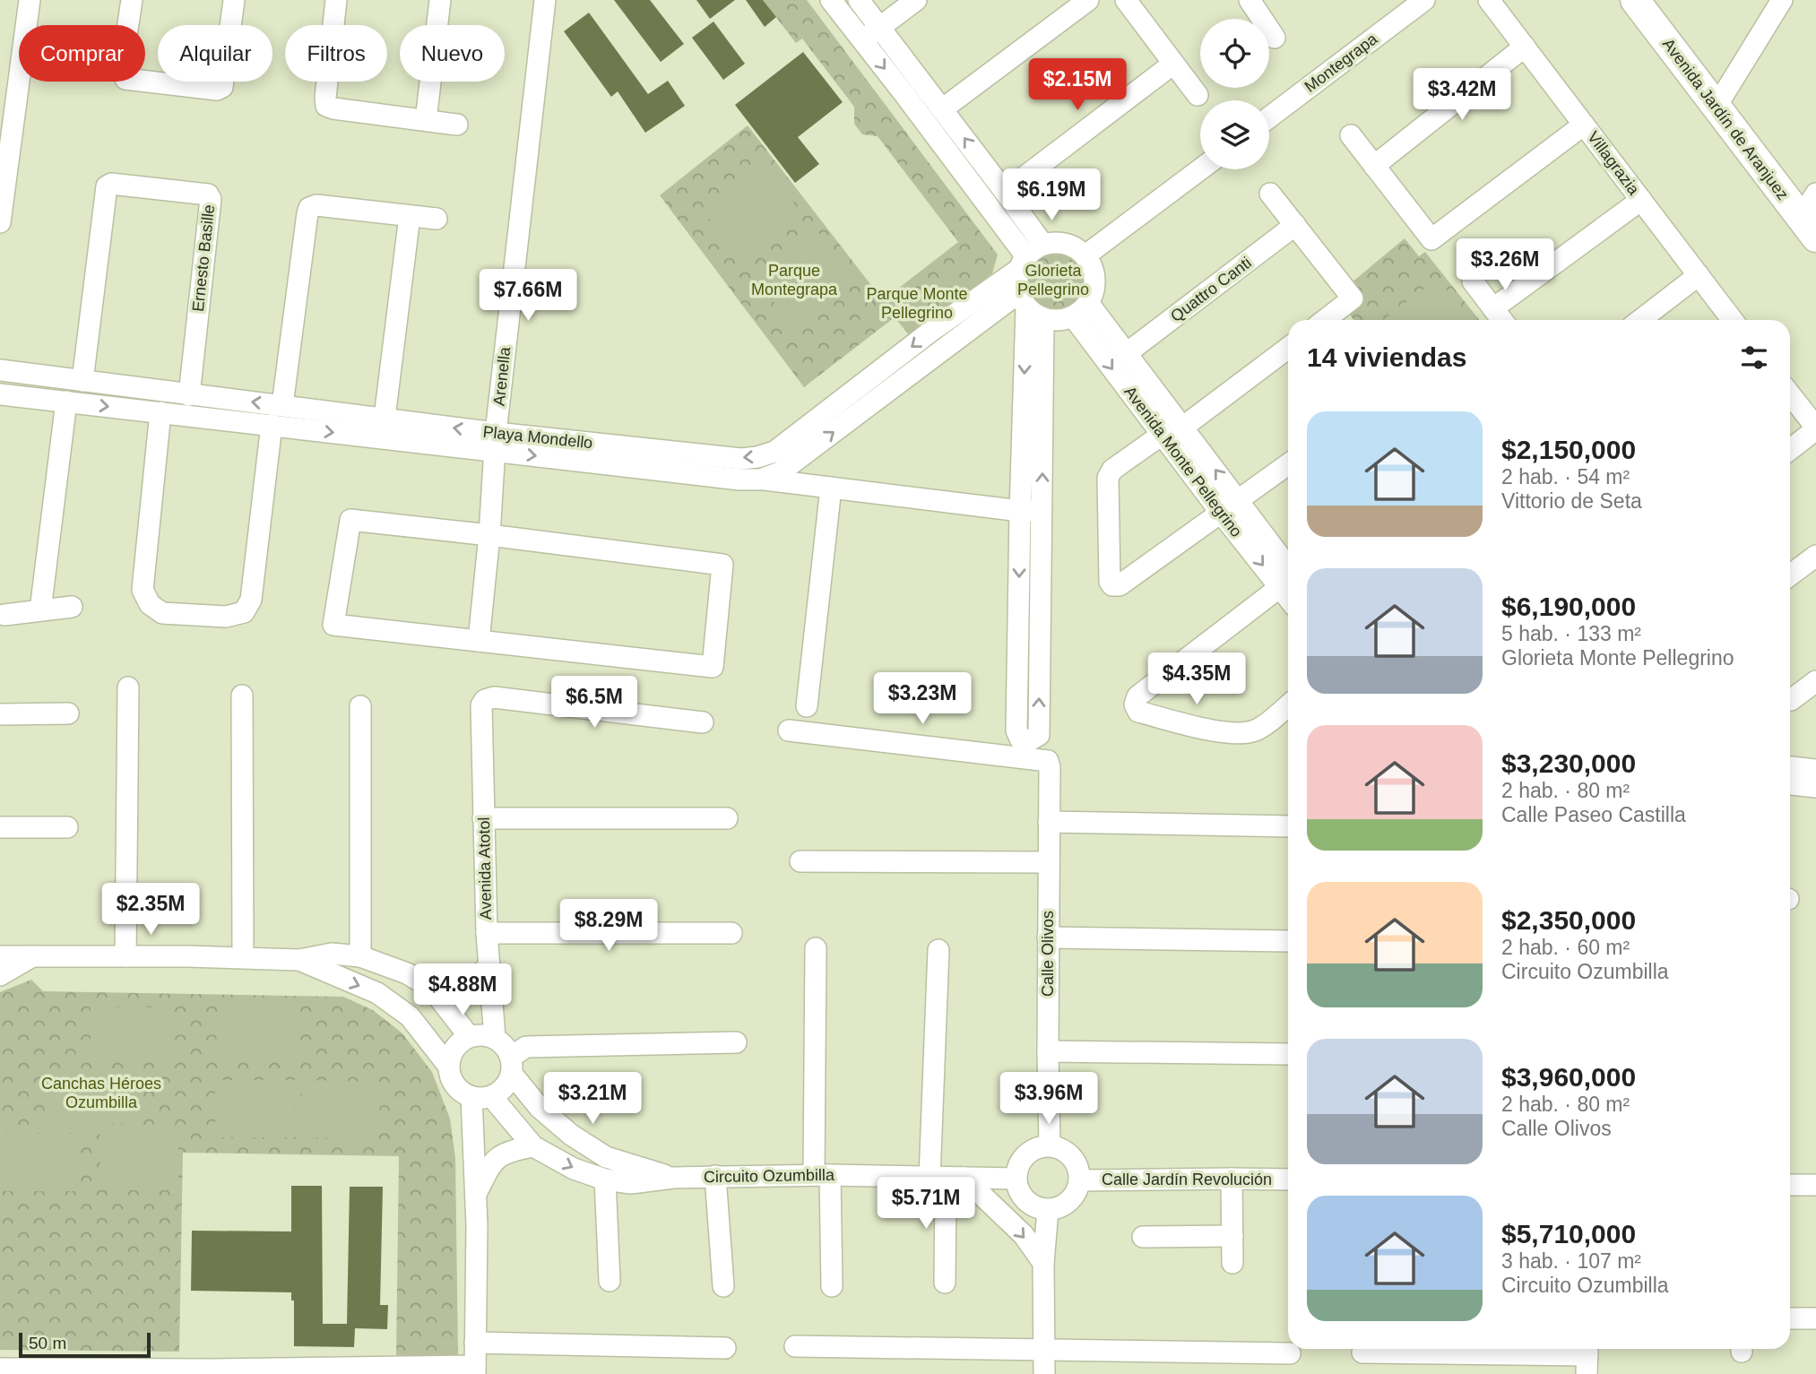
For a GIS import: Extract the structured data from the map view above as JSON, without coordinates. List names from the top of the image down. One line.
{"streets":{"street":["Montegrapa","Avenida Jardín de Aranjuez","Villagrazia","Ernesto Basille","Quattro Canti","Arenella","Playa Mondello","Avenida Monte Pellegrino","Avenida Atotol","Calle Olivos","Circuito Ozumbilla","Calle Jardín Revolución"]},"crossings":[["Ernesto Basille","Playa Mondello"],["Quattro Canti","Avenida Monte Pellegrino"],["Arenella","Playa Mondello"],["Playa Mondello","Avenida Monte Pellegrino"],["Avenida Atotol","Circuito Ozumbilla"],["Calle Olivos","Circuito Ozumbilla"],["Calle Olivos","Calle Jardín Revolución"],["Circuito Ozumbilla","Calle Jardín Revolución"]],"parks":["Parque Montegrapa","Glorieta Pellegrino","Parque Monte Pellegrino","Canchas Héroes Ozumbilla"],"scale_bar":"50 m","page":{"chip":["Comprar","Alquilar","Filtros","Nuevo"],"price":["$2.15M","$3.42M","$6.19M","$3.26M","$7.66M","$4.35M","$3.23M","$6.5M","$2.35M","$8.29M","$4.88M","$3.21M","$3.96M","$5.71M"],"heading":"14 viviendas","list":[{"name":"$2,150,000","note":"2 hab. · 54 m² · Vittorio de Seta"},{"name":"$6,190,000","note":"5 hab. · 133 m² · Glorieta Monte Pellegrino"},{"name":"$3,230,000","note":"2 hab. · 80 m² · Calle Paseo Castilla"},{"name":"$2,350,000","note":"2 hab. · 60 m² · Circuito Ozumbilla"},{"name":"$3,960,000","note":"2 hab. · 80 m² · Calle Olivos"},{"name":"$5,710,000","note":"3 hab. · 107 m² · Circuito Ozumbilla"}],"scale":"50 m"}}
